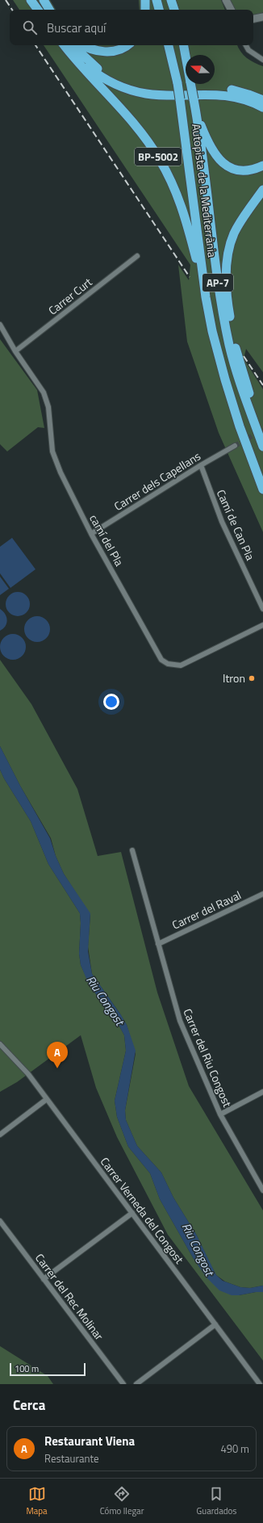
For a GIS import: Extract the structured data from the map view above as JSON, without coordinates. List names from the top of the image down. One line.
{"streets":{"highway":["BP-5002","Autopista de la Mediterrània","AP-7"],"street":["Carrer Curt","Carrer dels Capellans","Camí de Can Pla","camí del Pla","Carrer del Raval","Carrer del Riu Congost","Carrer Verneda del Congost","Carrer del Rec Molinar"]},"crossings":[["BP-5002","Autopista de la Mediterrània"],["Carrer Curt","camí del Pla"],["Carrer dels Capellans","Camí de Can Pla"],["Carrer dels Capellans","camí del Pla"],["Carrer del Raval","Carrer del Riu Congost"]],"water":["Riu Congost"],"places":["Itron"],"scale_bar":"100 m","north":"left","page":{"search":"Buscar aquí","pins":"A","scale":"100 m","heading":"Cerca","list":[{"mark":"A","name":"Restaurant Viena","note":"Restaurante","value":"490 m"}],"nav":["Mapa","Cómo llegar","Guardados"]}}
